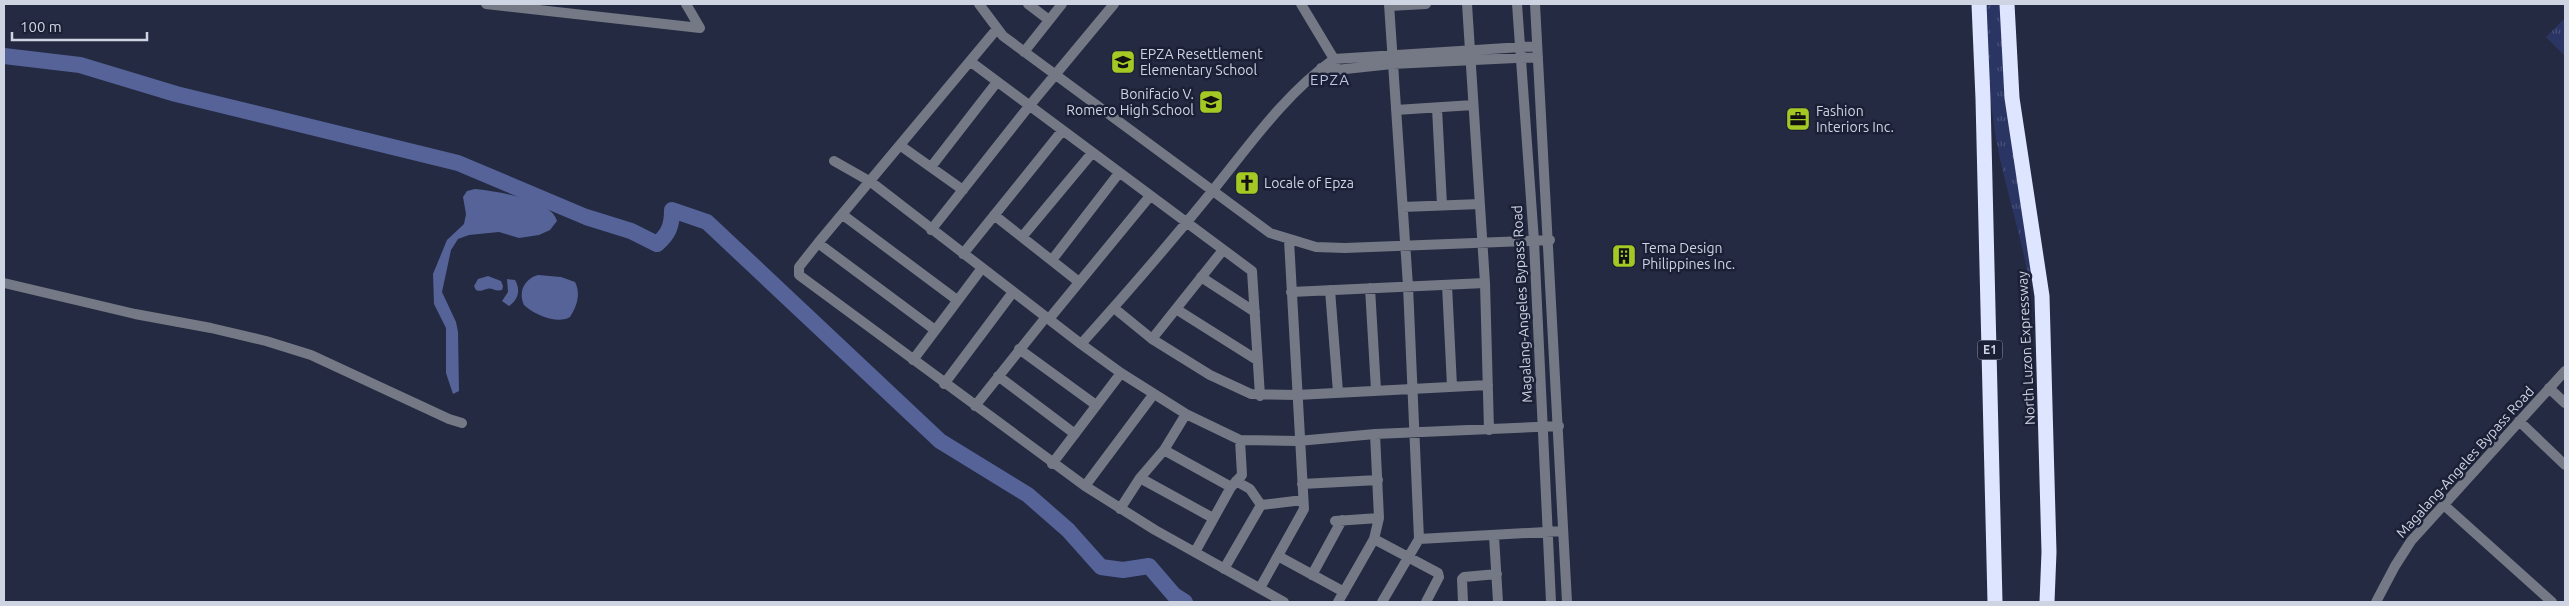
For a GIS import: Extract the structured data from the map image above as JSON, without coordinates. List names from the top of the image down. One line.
{"streets":{"highway":["North Luzon Expressway","E1"],"street":["Magalang-Angeles Bypass Road"]},"districts":["EPZA"],"places":{"school or university":["EPZA Resettlement Elementary School","Bonifacio V. Romero High School"],"office":["Fashion Interiors Inc."],"church":["Locale of Epza"],"building":["Tema Design Philippines Inc."]},"scale_bar":"100 m"}
